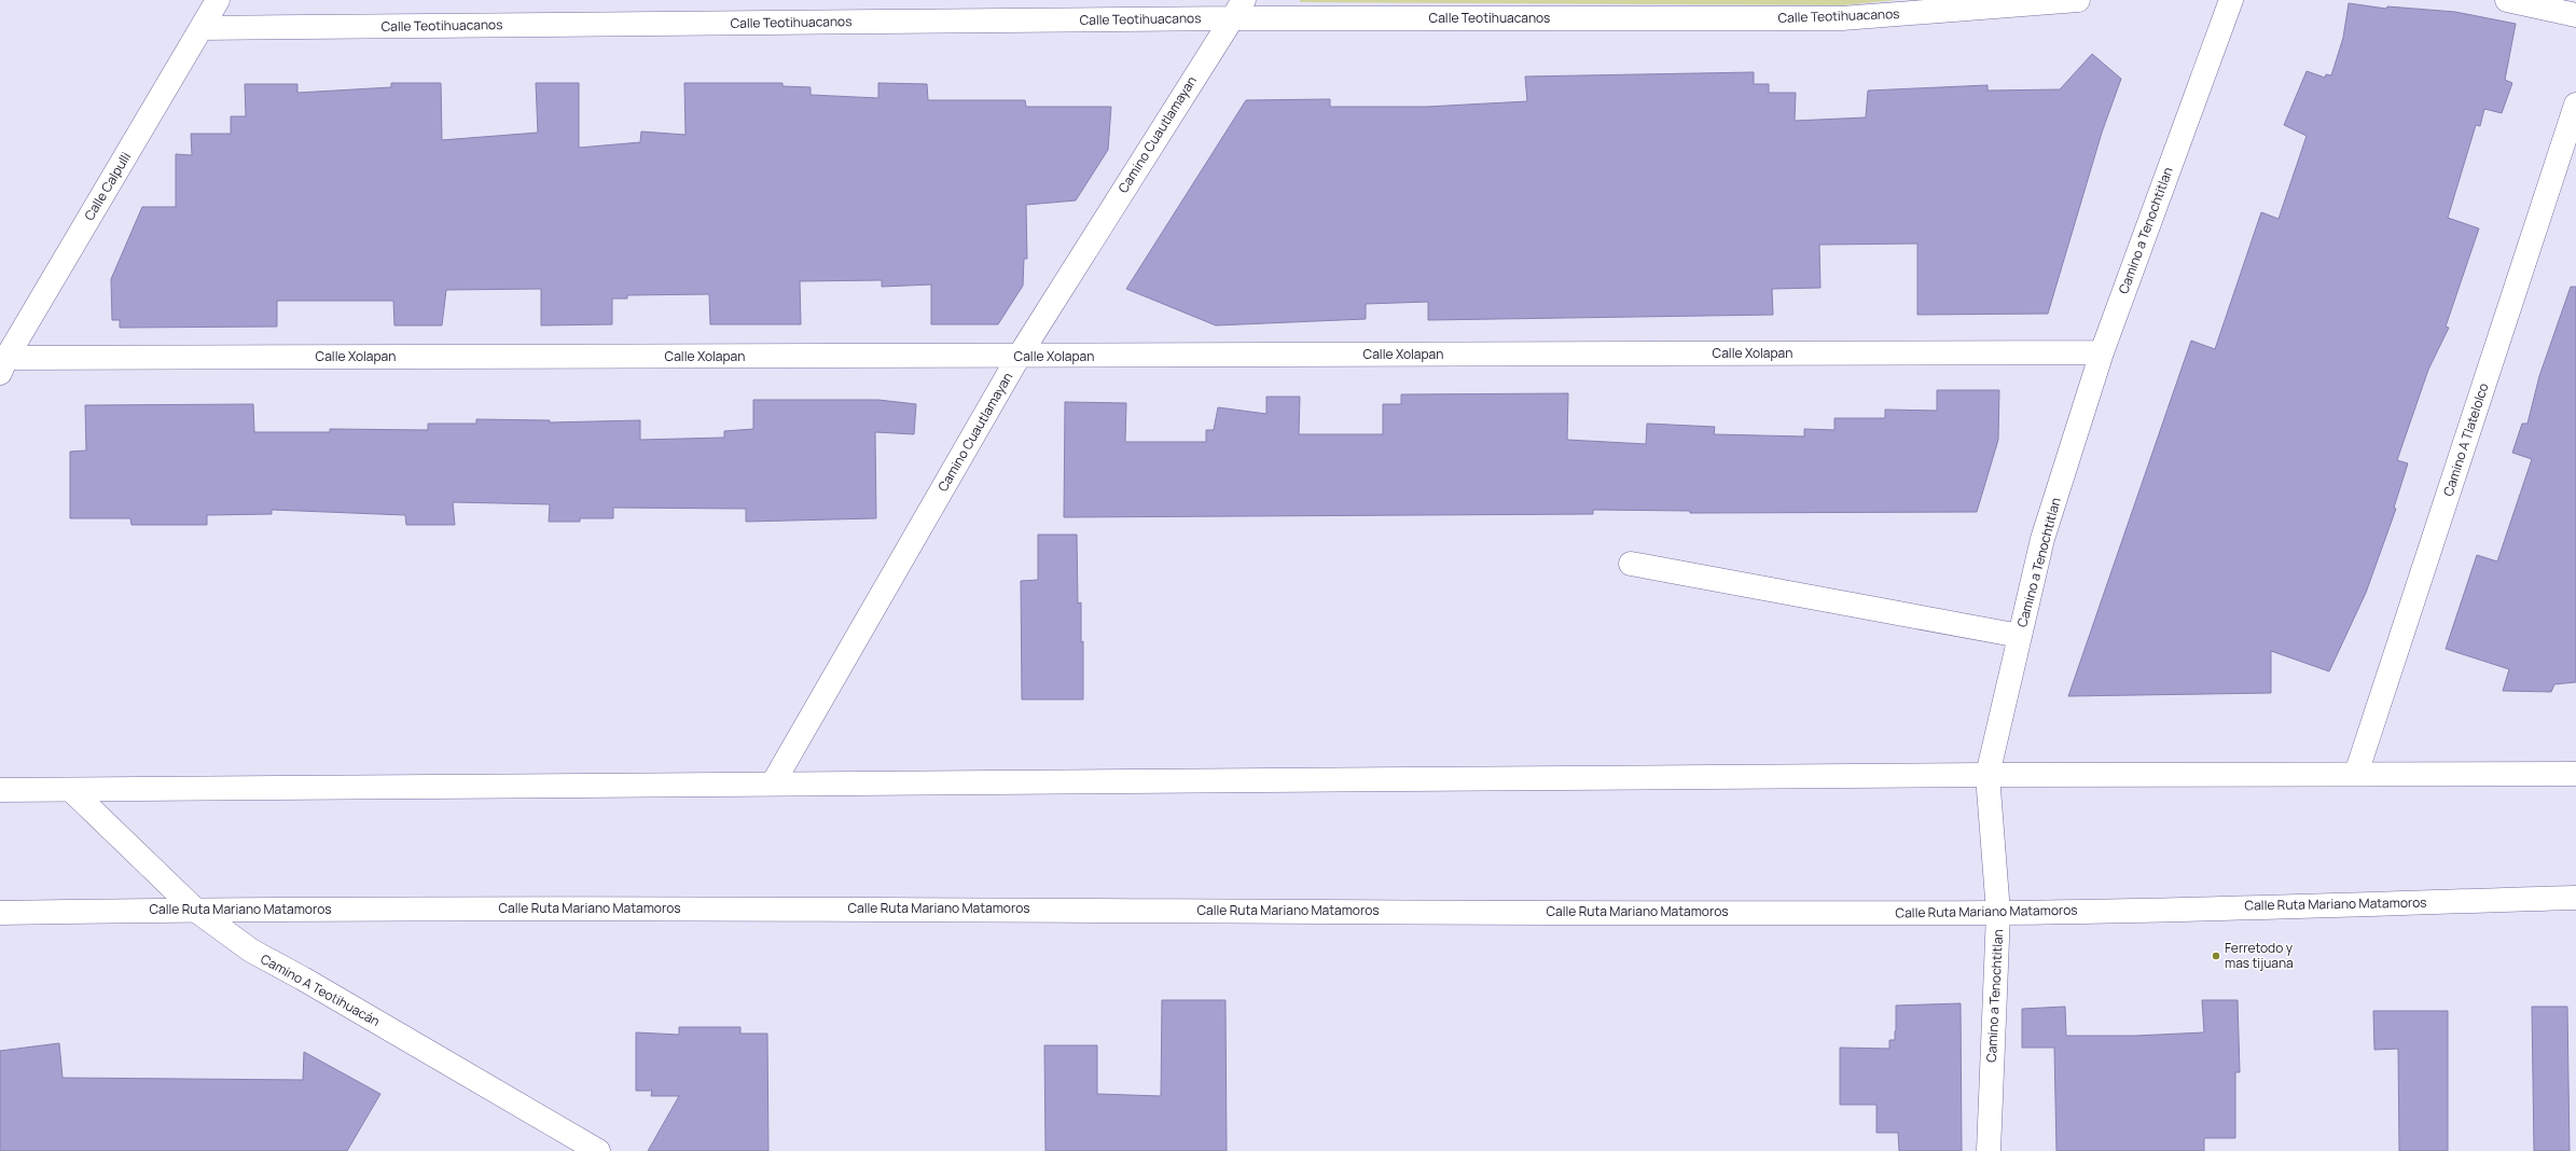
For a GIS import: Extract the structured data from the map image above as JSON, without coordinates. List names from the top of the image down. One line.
{"streets":{"street":["Calle Teotihuacanos","Camino Cuautlamayan","Calle Calpulli","Camino a Tenochtitlan","Calle Xolapan","Camino A Tlatelolco","Calle Ruta Mariano Matamoros","Camino A Teotihuacán"]},"crossings":[["Calle Teotihuacanos","Camino Cuautlamayan"],["Calle Teotihuacanos","Calle Calpulli"],["Camino Cuautlamayan","Calle Xolapan"],["Calle Calpulli","Calle Xolapan"],["Camino a Tenochtitlan","Calle Xolapan"],["Camino a Tenochtitlan","Calle Ruta Mariano Matamoros"],["Calle Ruta Mariano Matamoros","Camino A Teotihuacán"]],"places":["Ferretodo y mas tijuana"]}
